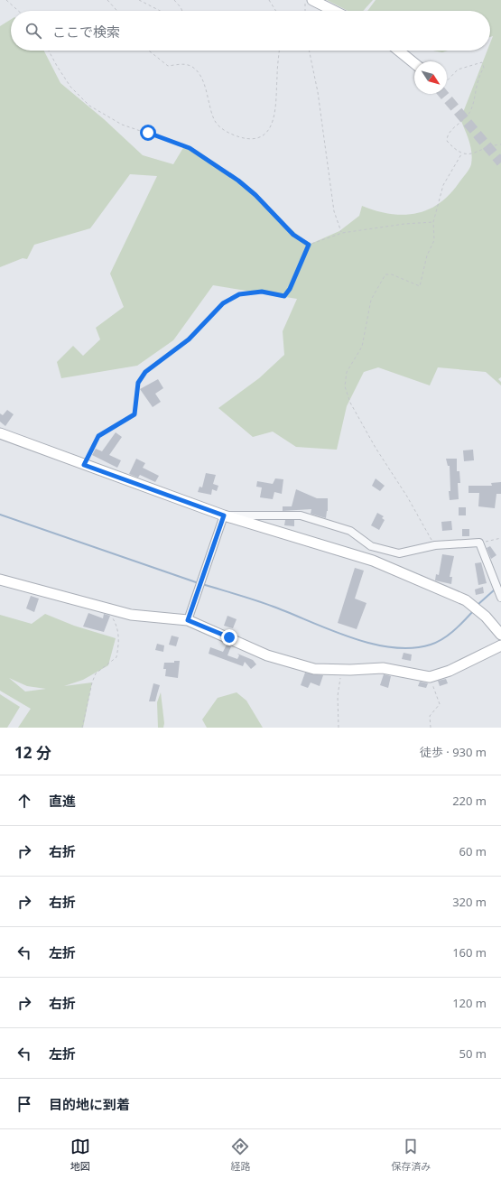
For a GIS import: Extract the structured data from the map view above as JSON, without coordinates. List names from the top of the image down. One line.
{"north":"bottom right","page":{"search":"ここで検索","heading":["12 分","徒歩 · 930 m"],"list":[["直進","220 m"],["右折","60 m"],["右折","320 m"],["左折","160 m"],["右折","120 m"],["左折","50 m"],"目的地に到着"],"nav":["地図","経路","保存済み"]}}
